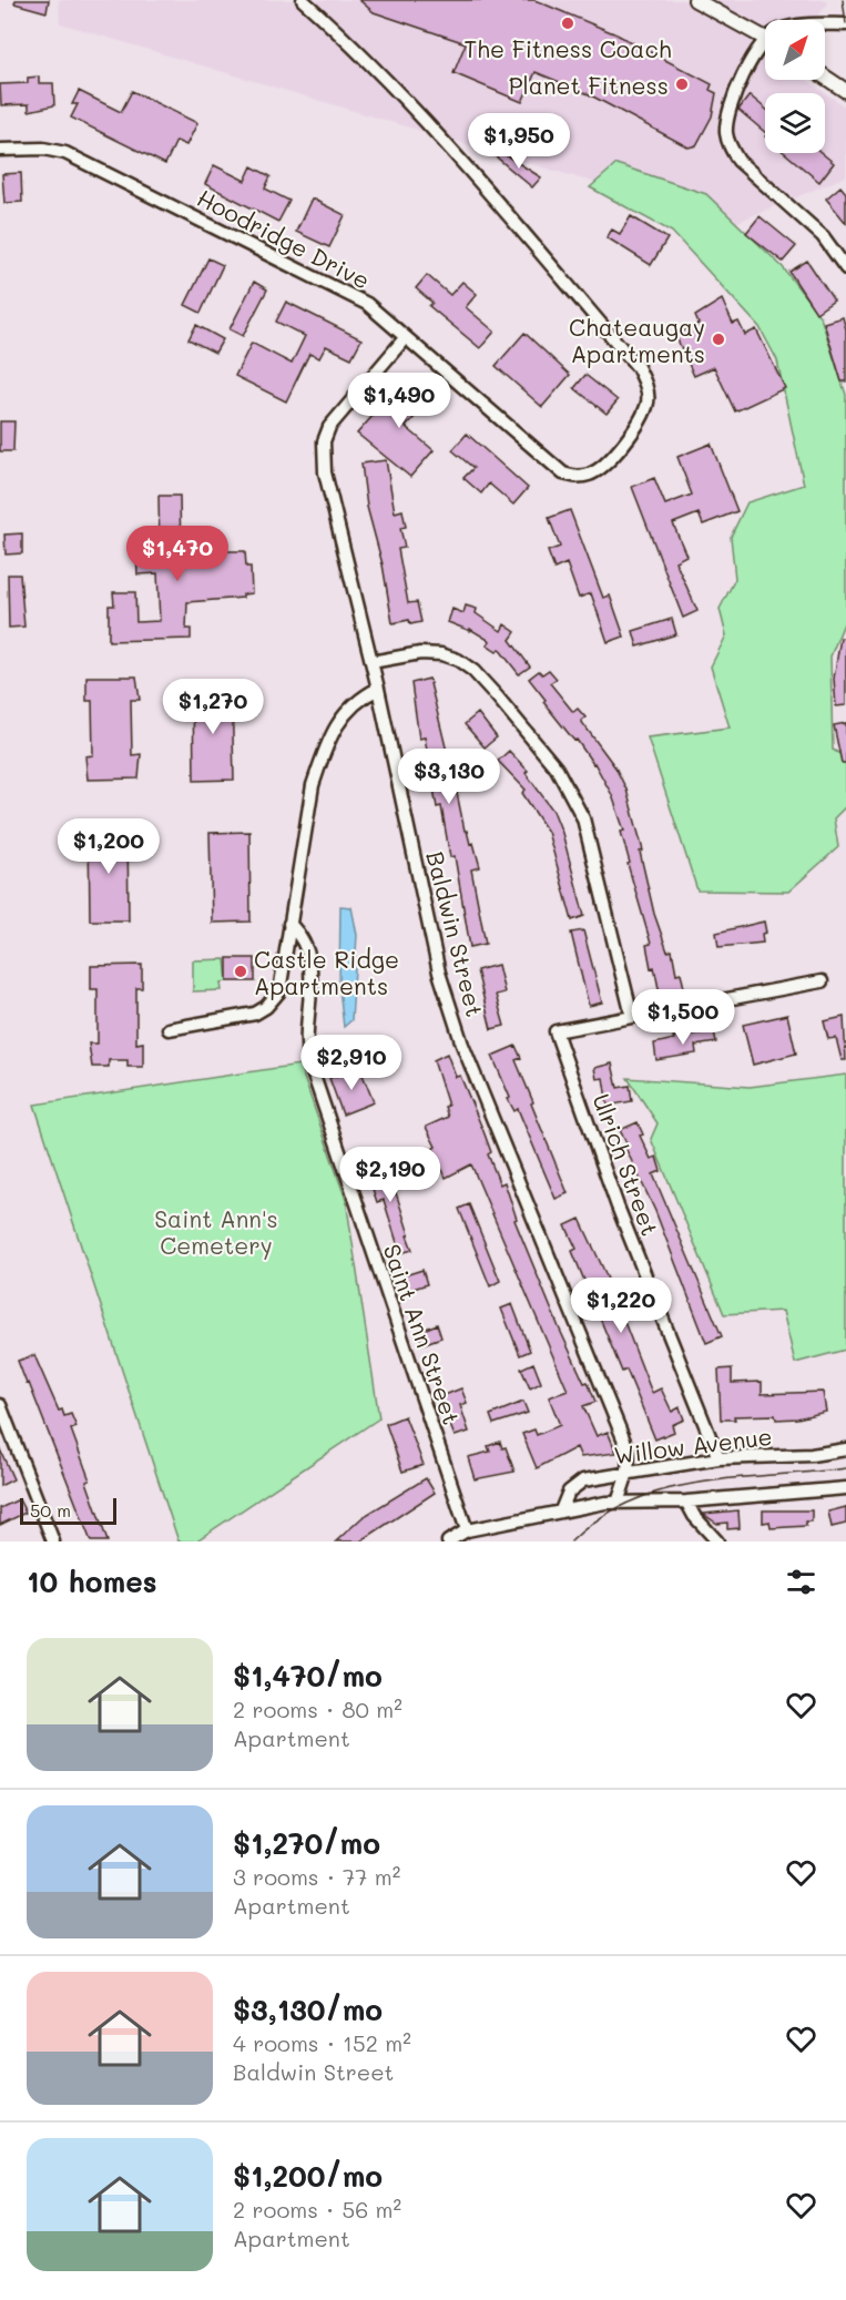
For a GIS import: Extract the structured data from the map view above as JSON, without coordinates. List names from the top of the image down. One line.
{"streets":{"street":["Hoodridge Drive","Baldwin Street","Ulrich Street","Saint Ann Street","Willow Avenue"]},"crossings":[["Hoodridge Drive","Baldwin Street"],["Baldwin Street","Willow Avenue"],["Ulrich Street","Willow Avenue"],["Saint Ann Street","Willow Avenue"]],"parks":["Saint Ann's Cemetery"],"places":["The Fitness Coach","Planet Fitness","Chateaugay Apartments","Castle Ridge Apartments"],"scale_bar":"50 m","north":"top right","page":{"price":["$1,950","$1,490","$1,470","$1,270","$3,130","$1,200","$1,500","$2,910","$2,190","$1,220"],"scale":"50 m","heading":"10 homes","list":[{"name":"$1,470/mo","note":"2 rooms · 80 m² · Apartment"},{"name":"$1,270/mo","note":"3 rooms · 77 m² · Apartment"},{"name":"$3,130/mo","note":"4 rooms · 152 m² · Baldwin Street"},{"name":"$1,200/mo","note":"2 rooms · 56 m² · Apartment"}]}}
